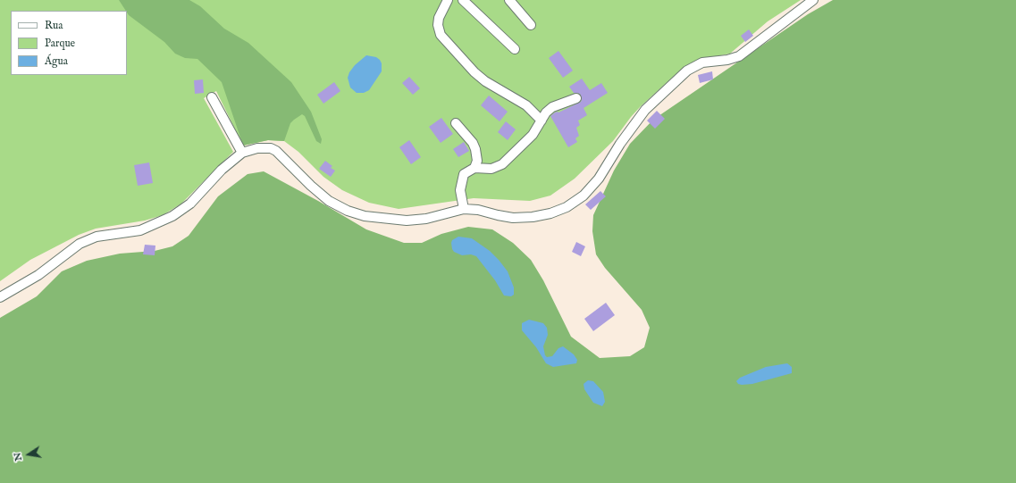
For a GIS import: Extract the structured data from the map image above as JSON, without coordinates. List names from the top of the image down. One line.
{"legend":["Rua","Parque","Água"],"north":"left"}
